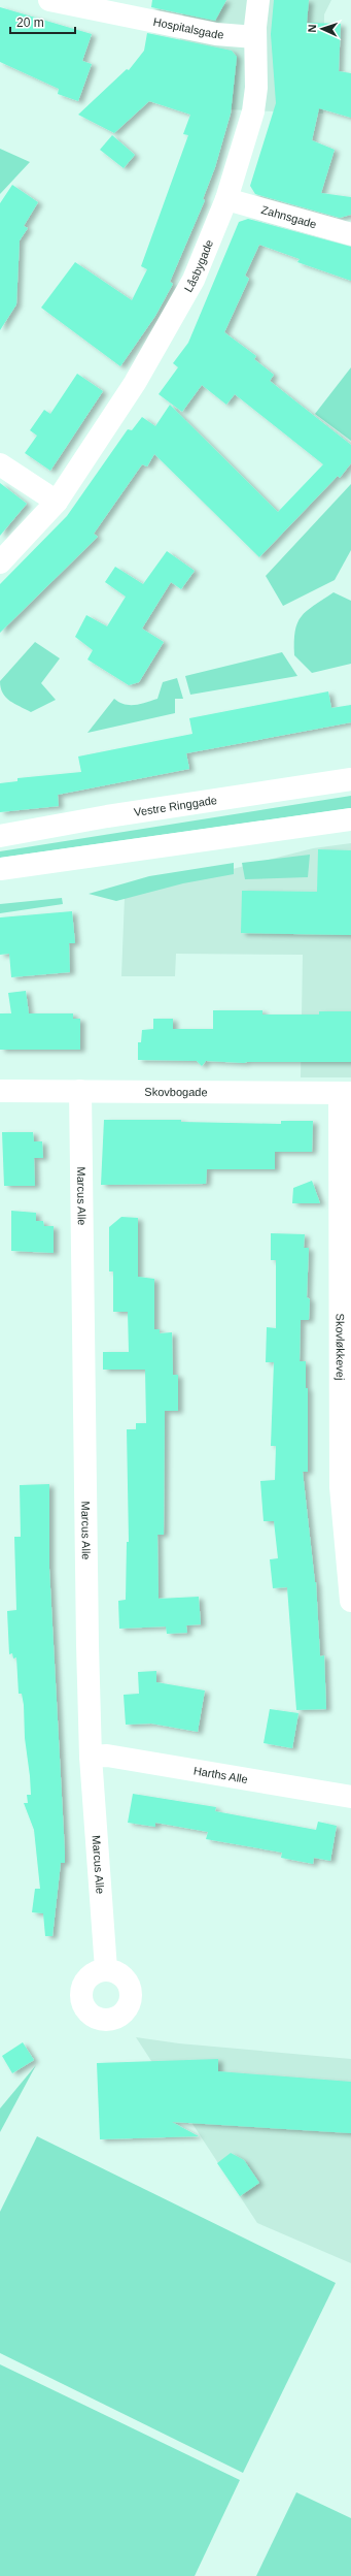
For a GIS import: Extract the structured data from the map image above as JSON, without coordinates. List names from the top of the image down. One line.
{"streets":{"street":["Hospitalsgade","Zahnsgade","Låsbygade","Vestre Ringgade","Skovbogade","Marcus Alle","Skovløkkevej","Harths Alle"]},"crossings":[["Hospitalsgade","Låsbygade"],["Zahnsgade","Låsbygade"],["Skovbogade","Marcus Alle"],["Skovbogade","Skovløkkevej"],["Marcus Alle","Harths Alle"]],"scale_bar":"20 m","north":"left"}
